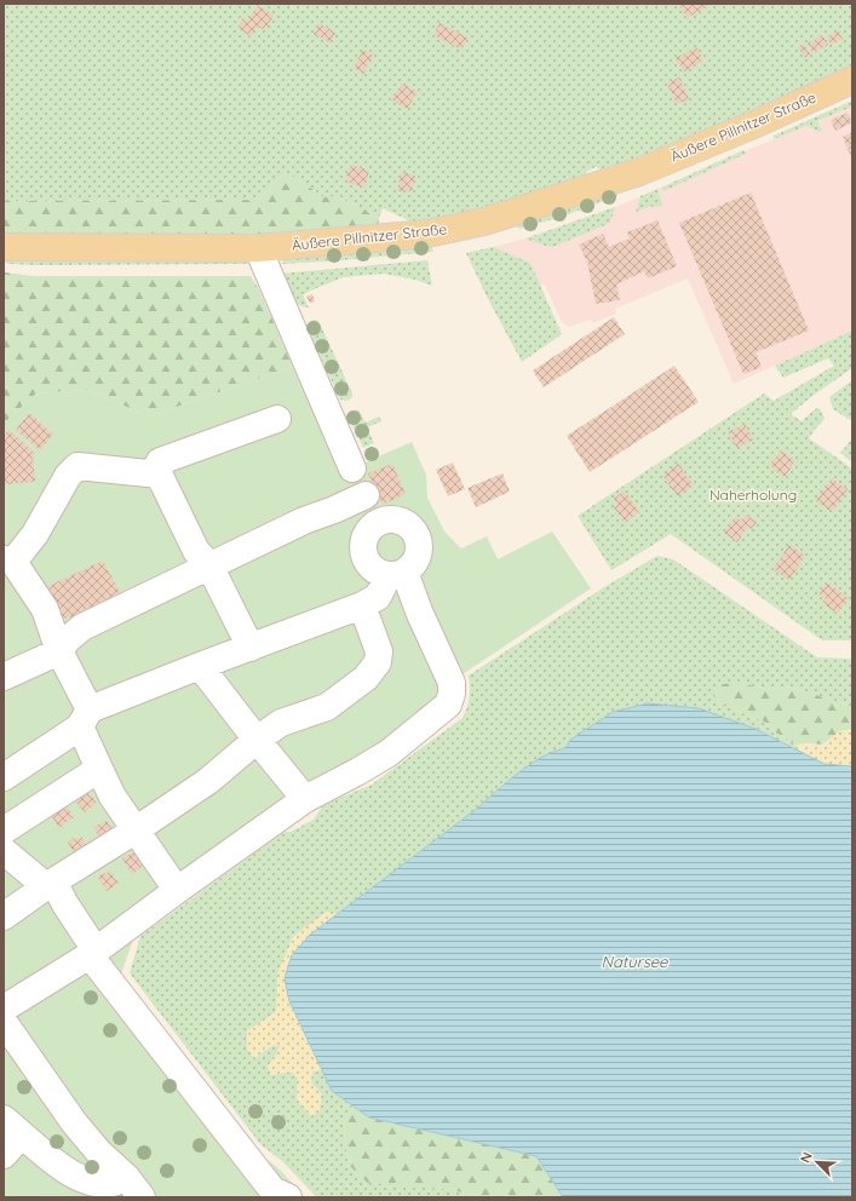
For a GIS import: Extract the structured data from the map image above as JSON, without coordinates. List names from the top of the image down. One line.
{"streets":{"main road":["Äußere Pillnitzer Straße"]},"water":["Natursee"],"parks":["Naherholung"],"north":"top left"}
